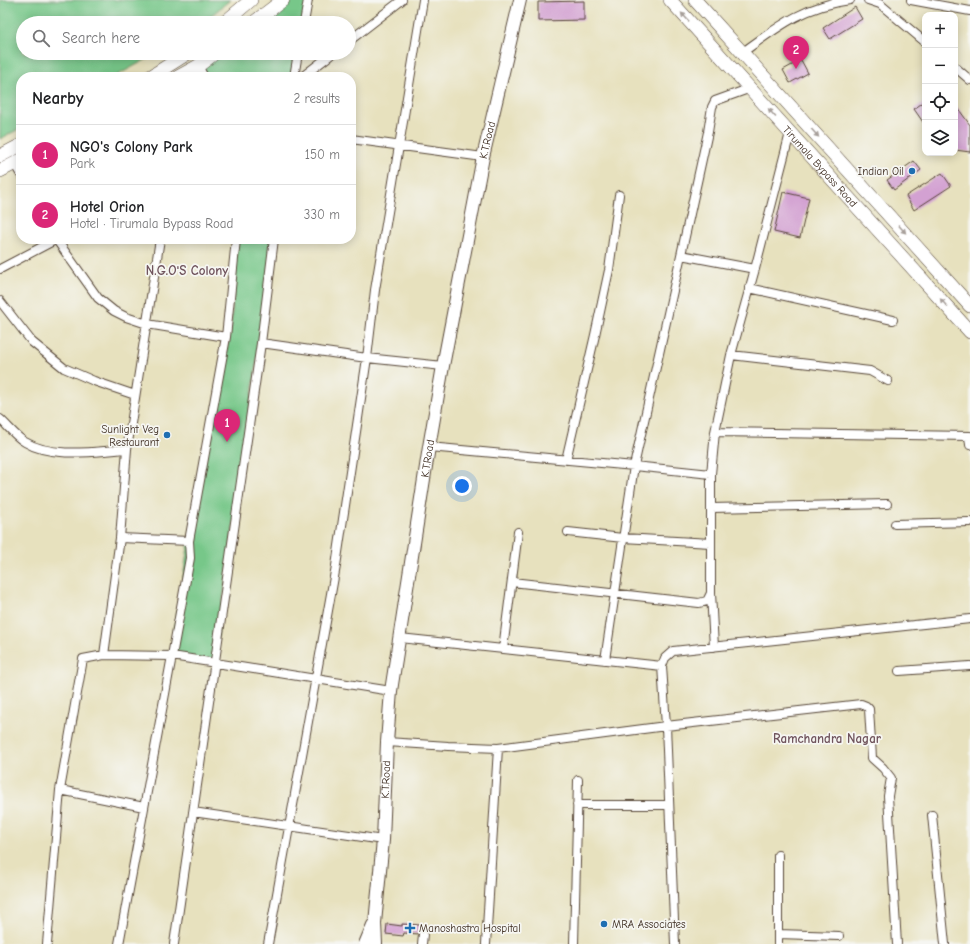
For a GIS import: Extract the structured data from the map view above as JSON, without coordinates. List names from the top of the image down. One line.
{"streets":{"main road":["K.T.Road","Tirumala Bypass Road"]},"districts":["N.G.O'S Colony","Ramchandra Nagar"],"places":{"other":["Indian Oil","Sunlight Veg Restaurant","MRA Associates"],"health":["Manoshastra Hospital"]},"page":{"map_buttons":["+","−"],"search":"Search here","pins":["2","1"],"heading":["Nearby","2 results"],"list":[{"mark":"1","name":"NGO's Colony Park","note":"Park","value":"150 m"},{"mark":"2","name":"Hotel Orion","note":"Hotel · Tirumala Bypass Road","value":"330 m"}]}}
